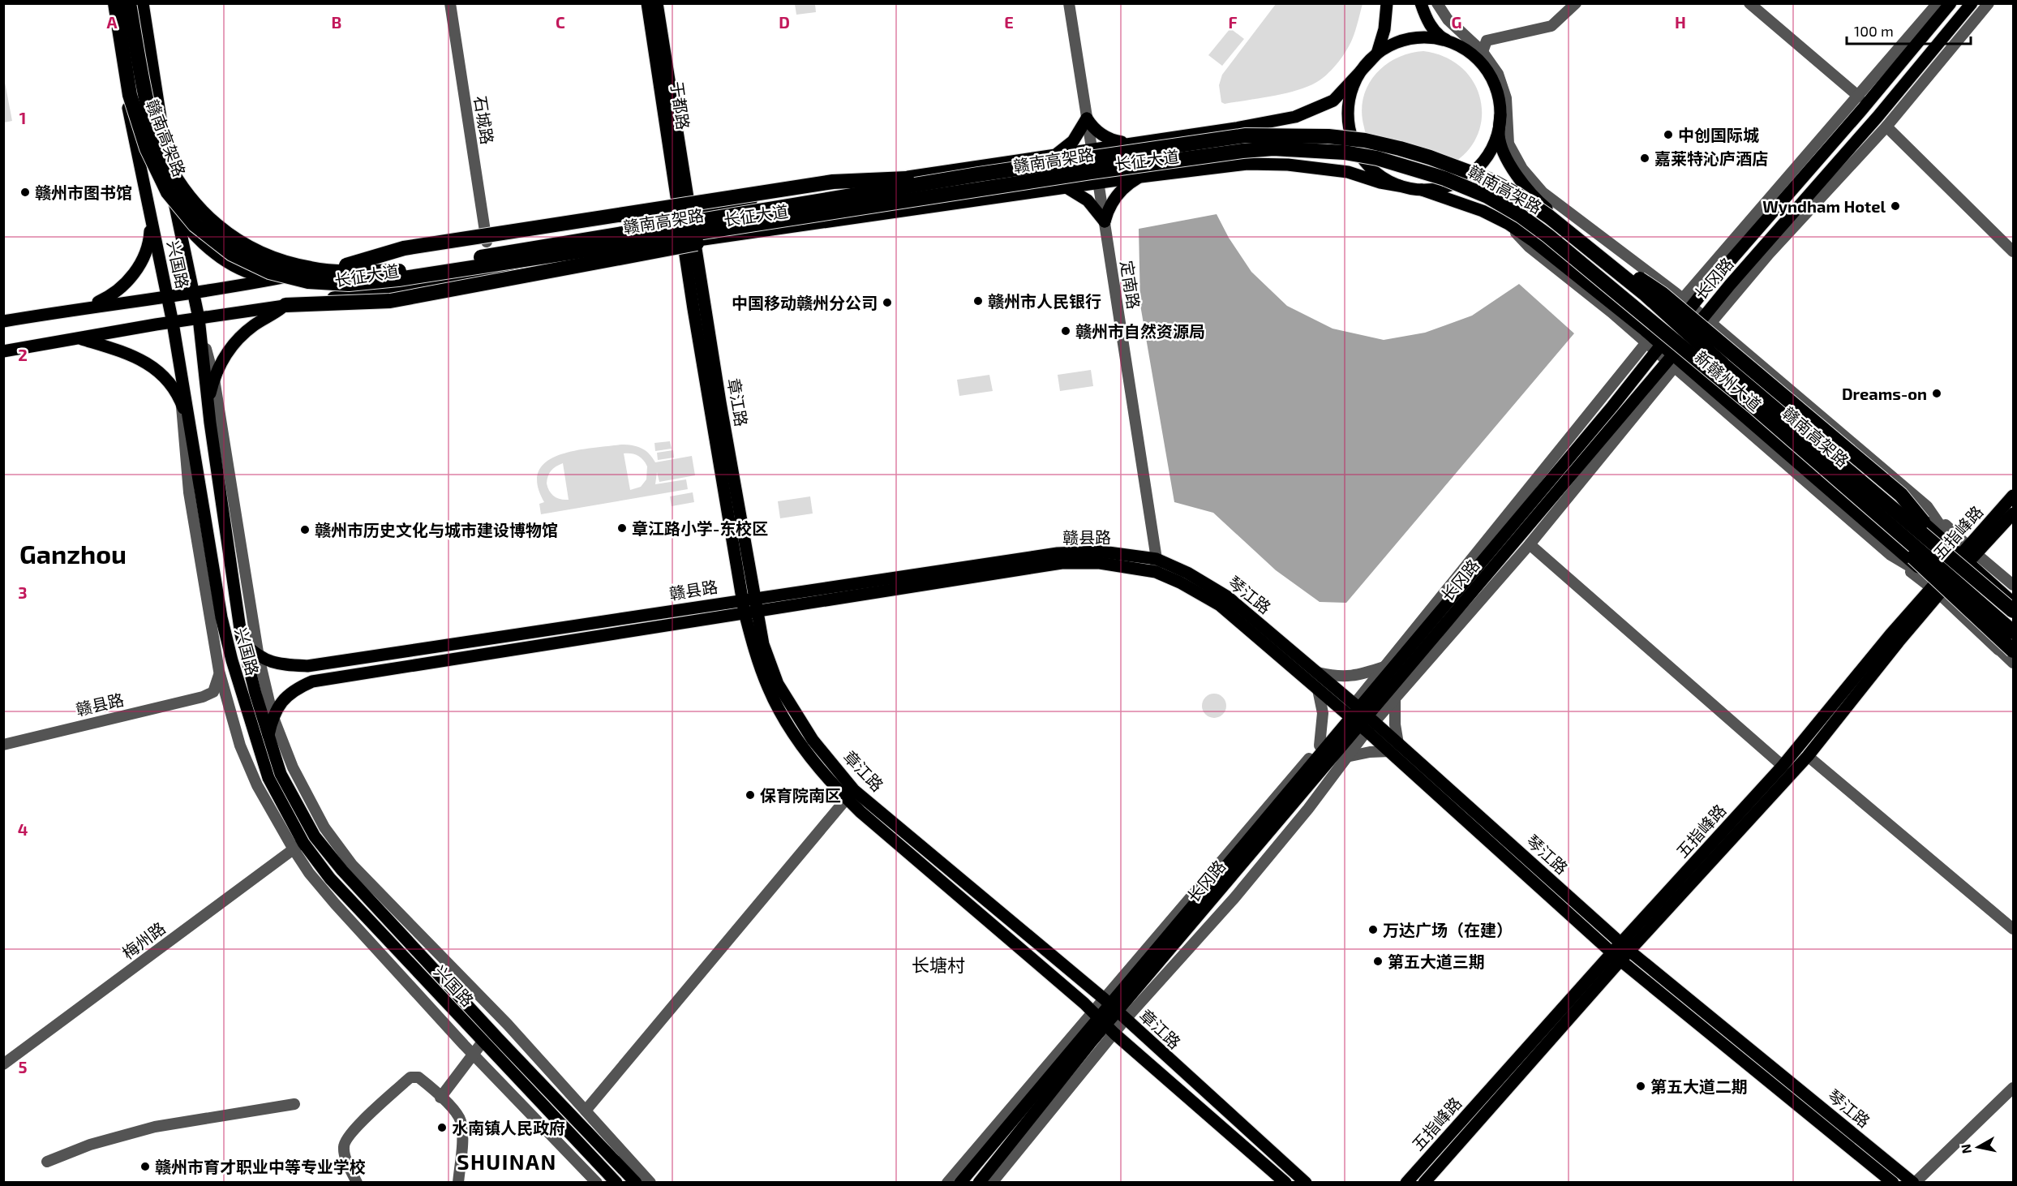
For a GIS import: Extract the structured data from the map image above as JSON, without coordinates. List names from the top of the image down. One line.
{"streets":{"highway":["赣南高架路"],"main road":["于都路","长征大道","兴国路","长冈路","新赣州大道","章江路","五指峰路","赣县路","琴江路"],"street":["石城路","定南路","梅州路"]},"crossings":[["于都路","长征大道"],["于都路","章江路"],["石城路","长征大道"],["赣南高架路","新赣州大道"],["长征大道","兴国路"],["长征大道","定南路"],["长征大道","新赣州大道"],["长征大道","章江路"],["兴国路","赣县路"],["兴国路","梅州路"],["长冈路","新赣州大道"],["长冈路","章江路"],["长冈路","琴江路"],["定南路","赣县路"],["定南路","琴江路"],["新赣州大道","五指峰路"],["章江路","赣县路"],["五指峰路","琴江路"],["赣县路","琴江路"]],"districts":["Ganzhou","长塘村","SHUINAN"],"places":["中创国际城","嘉莱特沁庐酒店","赣州市图书馆","Wyndham Hotel","赣州市人民银行","中国移动赣州分公司","赣州市自然资源局","Dreams-on","章江路小学-东校区","赣州市历史文化与城市建设博物馆","保育院南区","万达广场（在建）","第五大道三期","第五大道二期","水南镇人民政府","赣州市育才职业中等专业学校"],"scale_bar":"100 m","north":"left","grid":{"columns":["A","B","C","D","E","F","G","H"],"rows":["1","2","3","4","5"]}}
